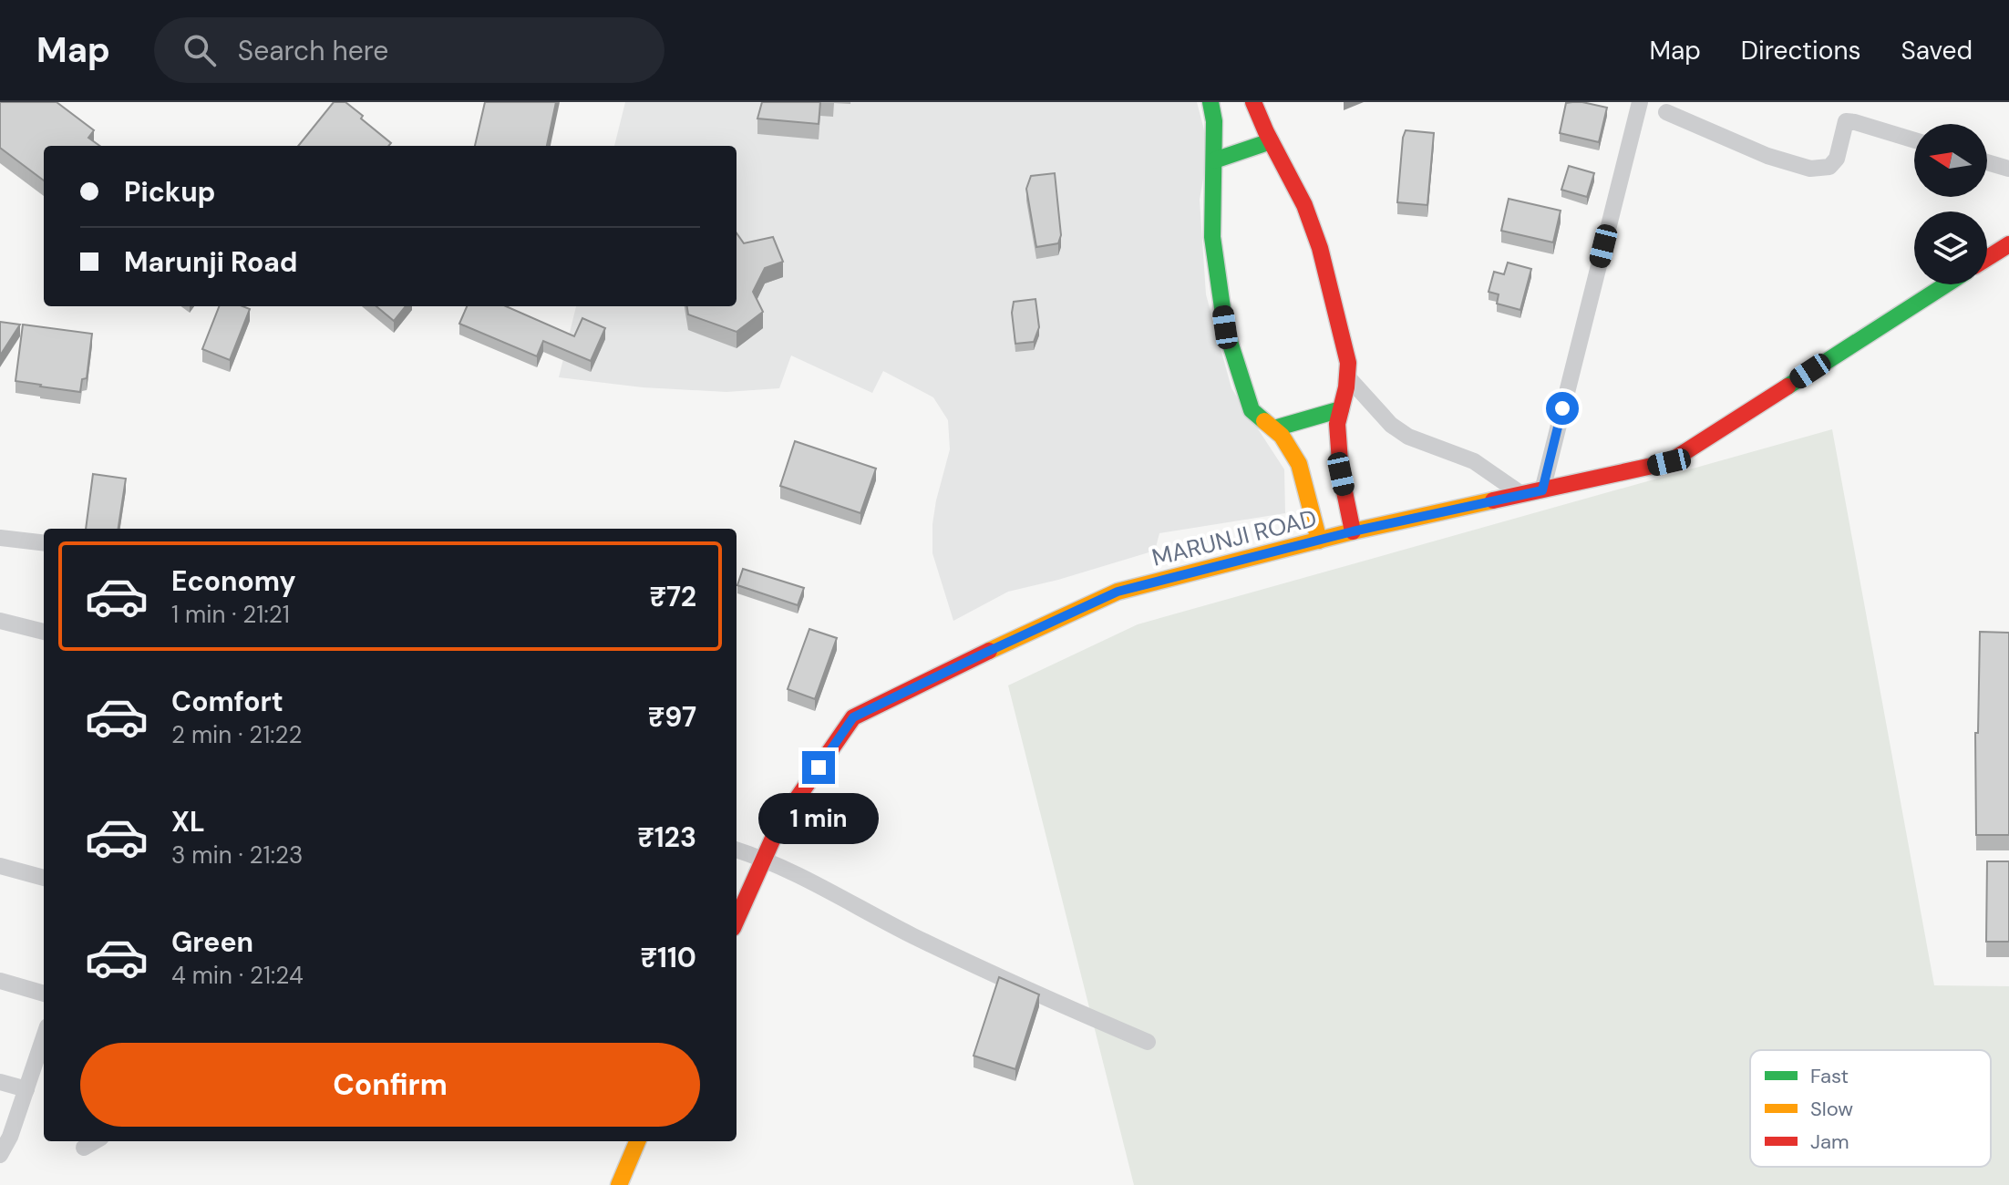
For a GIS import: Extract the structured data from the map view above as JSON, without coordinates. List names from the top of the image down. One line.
{"streets":{"street":["MARUNJI ROAD"]},"legend":["Fast","Slow","Jam"],"north":"left","page":{"header":"Map","search":"Search here","nav":["Map","Directions","Saved"],"banner":["Pickup","Marunji Road"],"list":[{"name":"Economy","note":"1 min · 21:21","value":"₹72"},{"name":"Comfort","note":"2 min · 21:22","value":"₹97"},{"name":"XL","note":"3 min · 21:23","value":"₹123"},{"name":"Green","note":"4 min · 21:24","value":"₹110"}],"bubble":"1 min","buttons":"Confirm"}}
